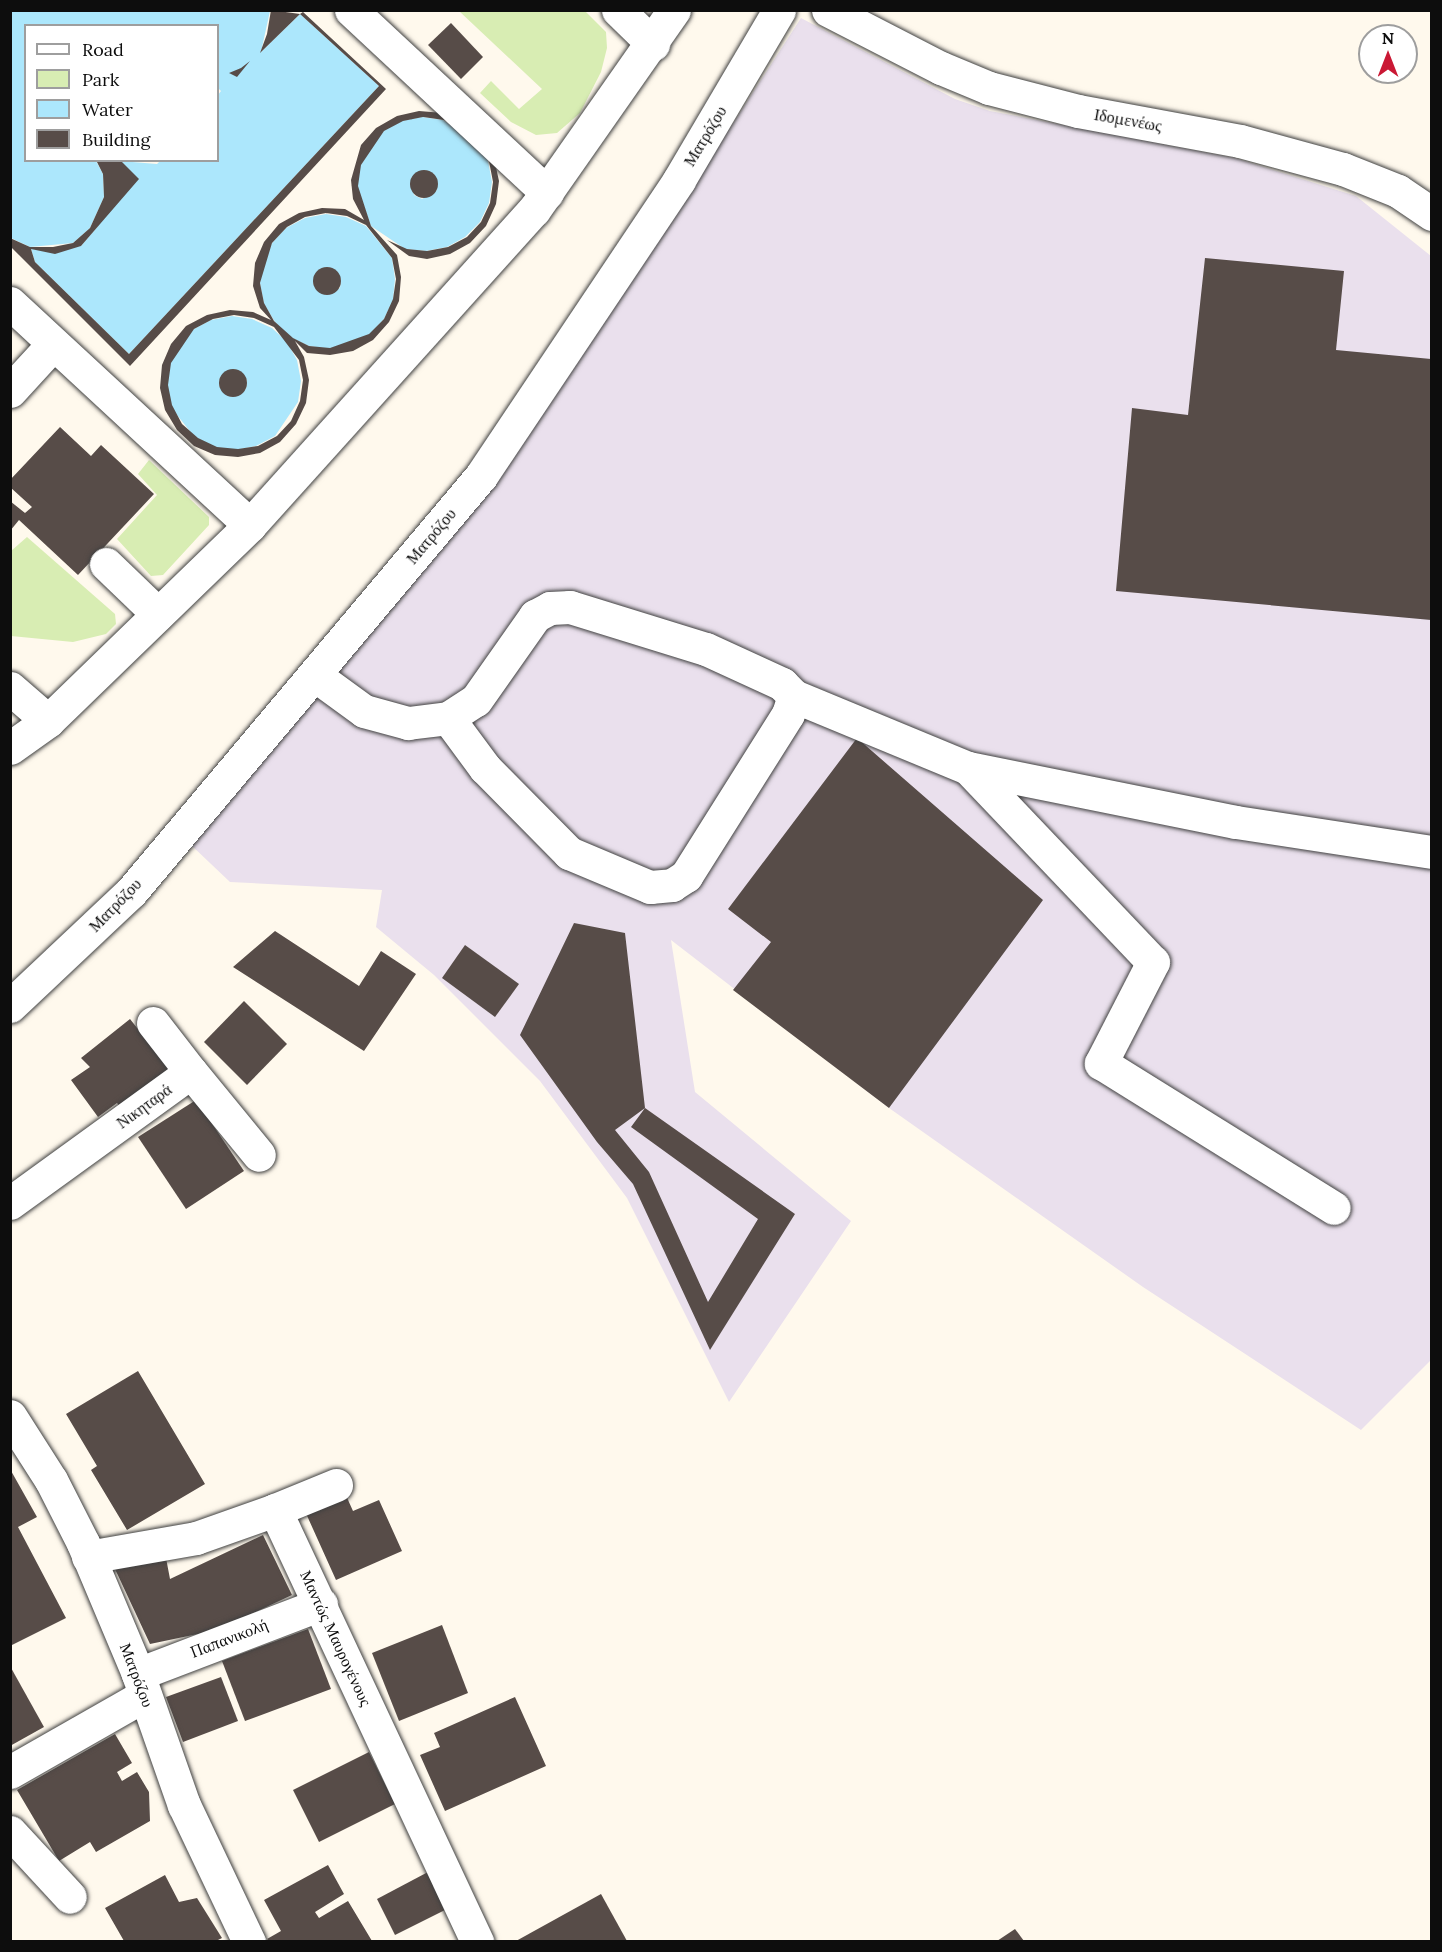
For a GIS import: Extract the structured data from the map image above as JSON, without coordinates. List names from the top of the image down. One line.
{"streets":{"street":["Ιδομενέως","Ματρόζου","Νικηταρά","Παπανικολή","Μαντώς Μαυρογένους"]},"crossings":[["Ματρόζου","Παπανικολή"],["Παπανικολή","Μαντώς Μαυρογένους"]],"legend":["Road","Park","Water","Building"],"north":"top"}
